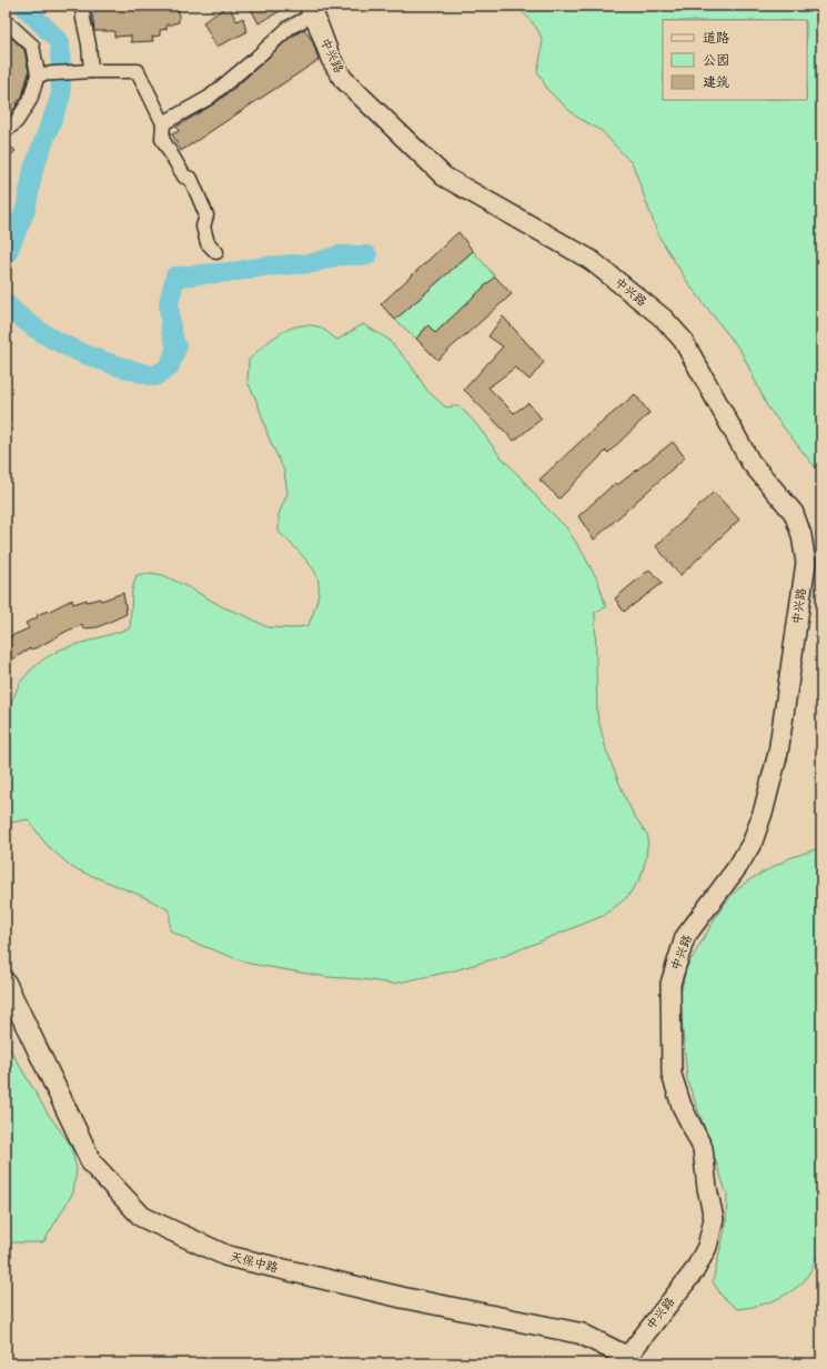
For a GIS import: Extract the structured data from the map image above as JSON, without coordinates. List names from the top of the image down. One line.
{"streets":{"main road":["中兴路","天保中路"]},"crossings":[["中兴路","天保中路"]],"legend":["道路","公园","建筑"]}
